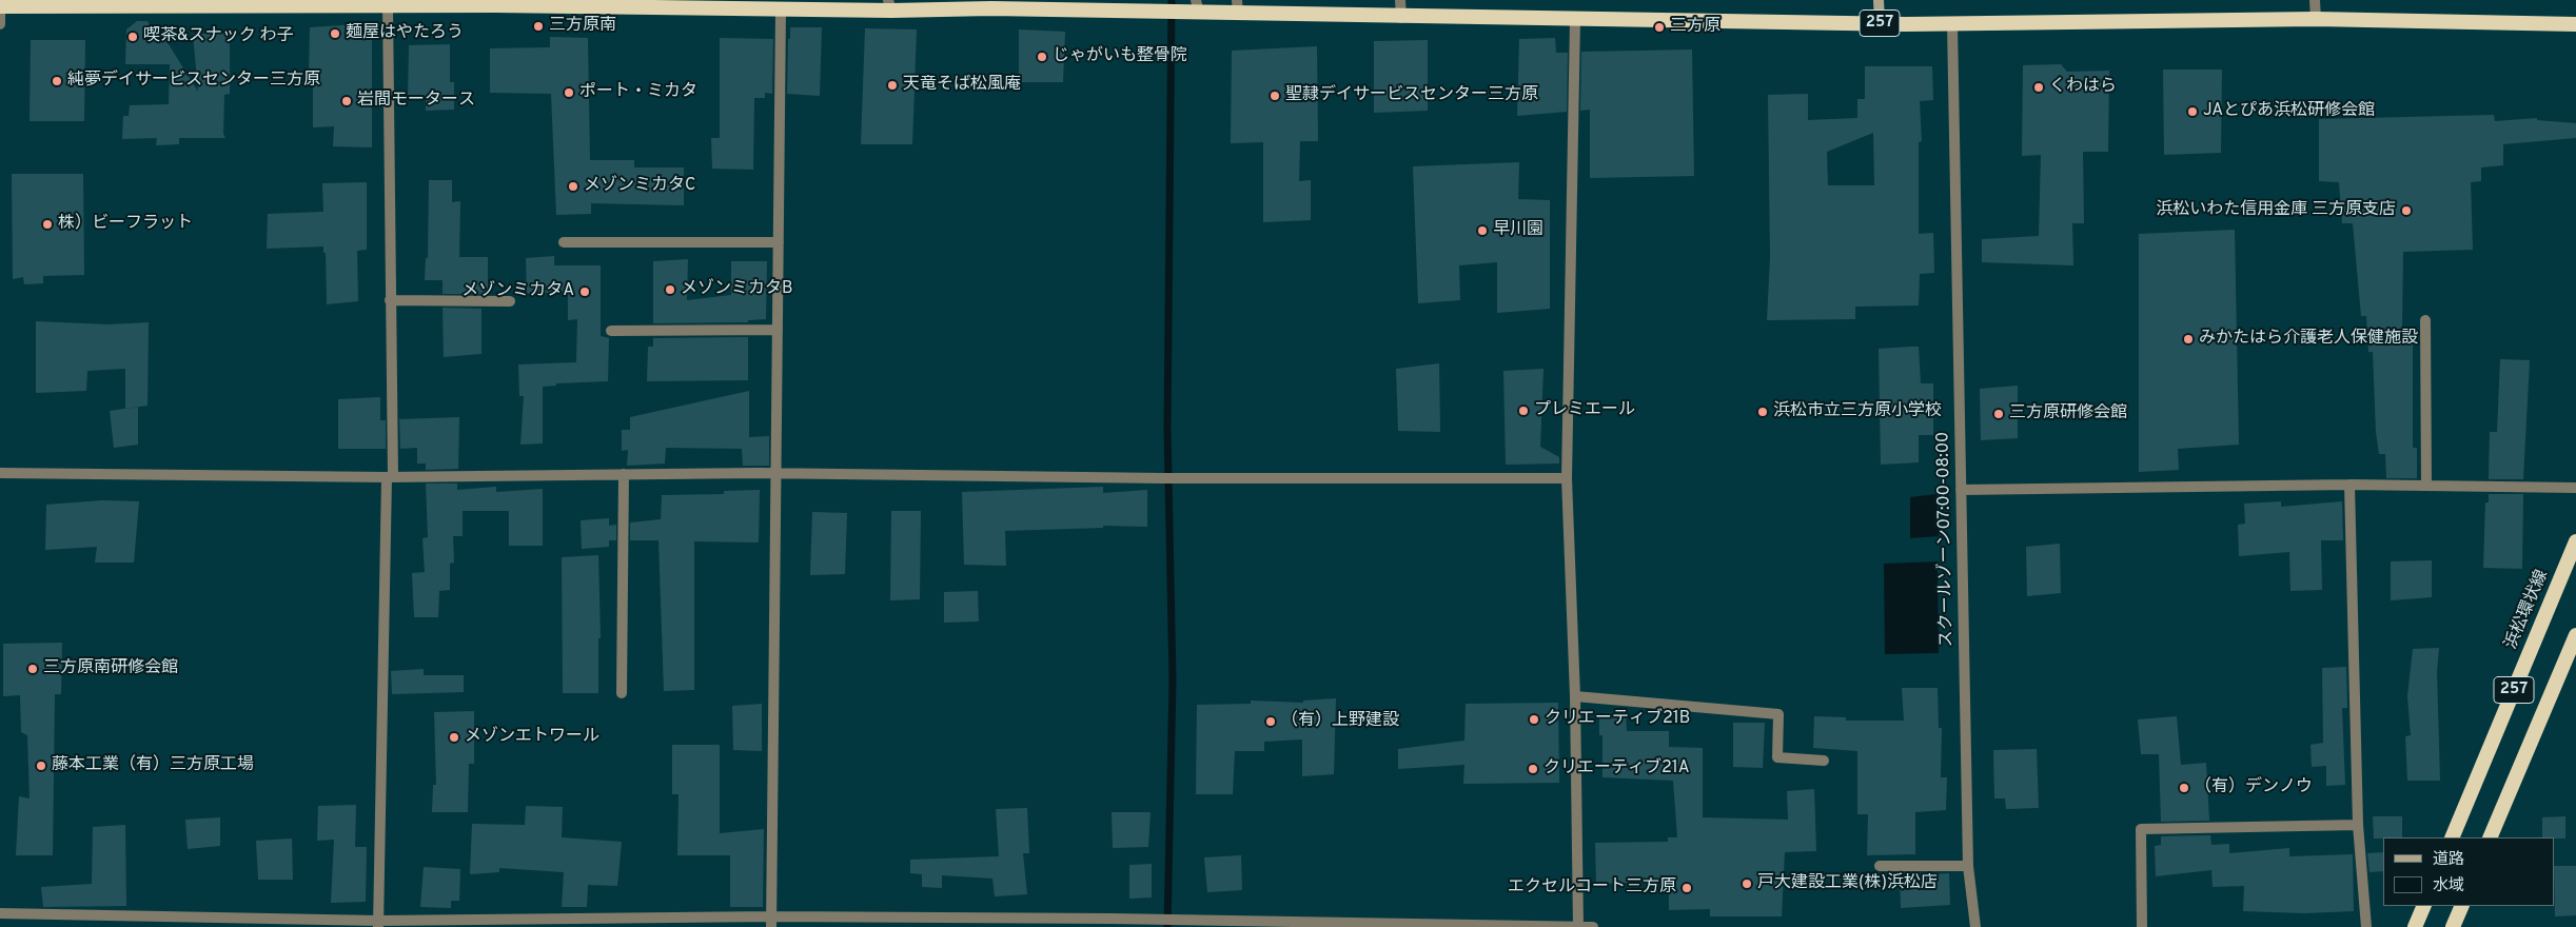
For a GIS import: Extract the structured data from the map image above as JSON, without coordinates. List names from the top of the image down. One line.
{"streets":{"highway":["257","浜松環状線"],"street":["スクールゾーン07:00-08:00"]},"crossings":[["257","スクールゾーン07:00-08:00"]],"places":["三方原南","三方原","麺屋はやたろう","喫茶&スナック わ子","じゃがいも整骨院","純夢デイサービスセンター三方原","天竜そば松風庵","くわはら","ポート・ミカタ","聖隷デイサービスセンター三方原","岩間モータース","JAとぴあ浜松研修会館","メゾンミカタC","浜松いわた信用金庫 三方原支店","株）ビーフラット","早川園","メゾンミカタB","メゾンミカタA","みかたはら介護老人保健施設","プレミエール","浜松市立三方原小学校","三方原研修会館","三方原南研修会館","クリエーティブ21B","（有）上野建設","メゾンエトワール","藤本工業（有）三方原工場","クリエーティブ21A","（有）デンノウ","戸大建設工業(株)浜松店","エクセルコート三方原"],"legend":["道路","水域"]}
